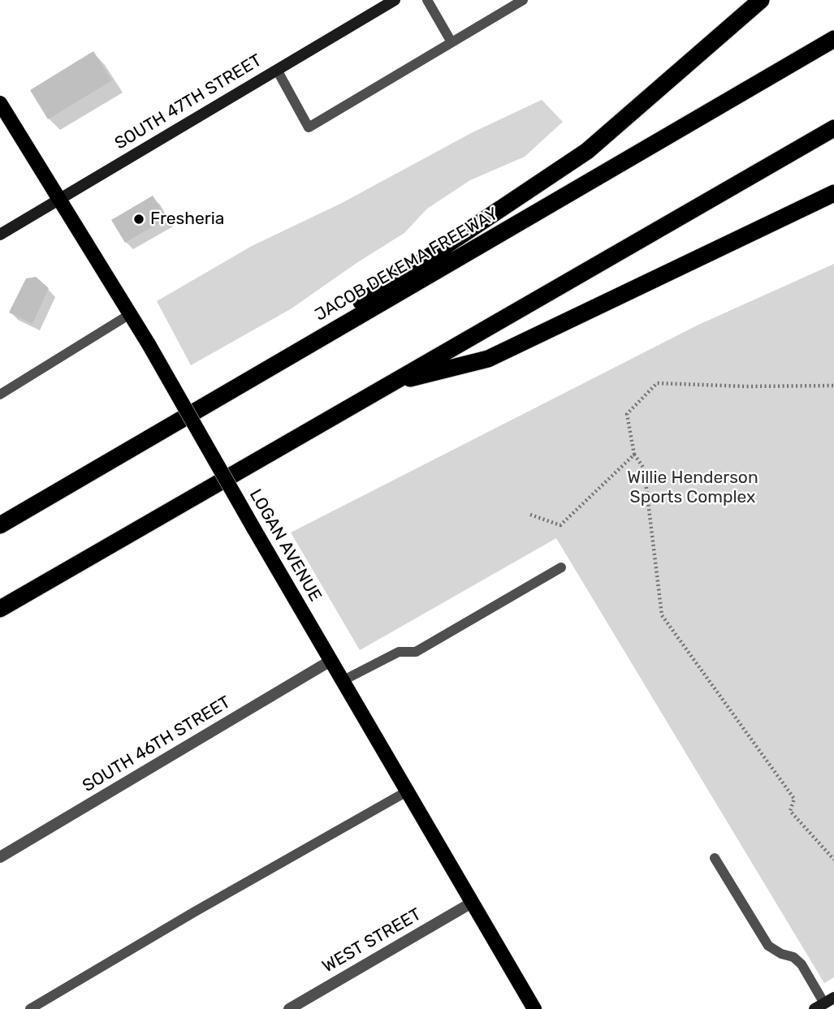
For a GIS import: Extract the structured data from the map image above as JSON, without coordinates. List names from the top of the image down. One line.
{"streets":{"highway":["JACOB DEKEMA FREEWAY"],"main road":["SOUTH 47TH STREET","LOGAN AVENUE"],"street":["SOUTH 46TH STREET","WEST STREET"]},"crossings":[["SOUTH 47TH STREET","LOGAN AVENUE"],["LOGAN AVENUE","SOUTH 46TH STREET"],["LOGAN AVENUE","WEST STREET"]],"parks":["Willie Henderson Sports Complex"],"places":["Fresheria"]}
